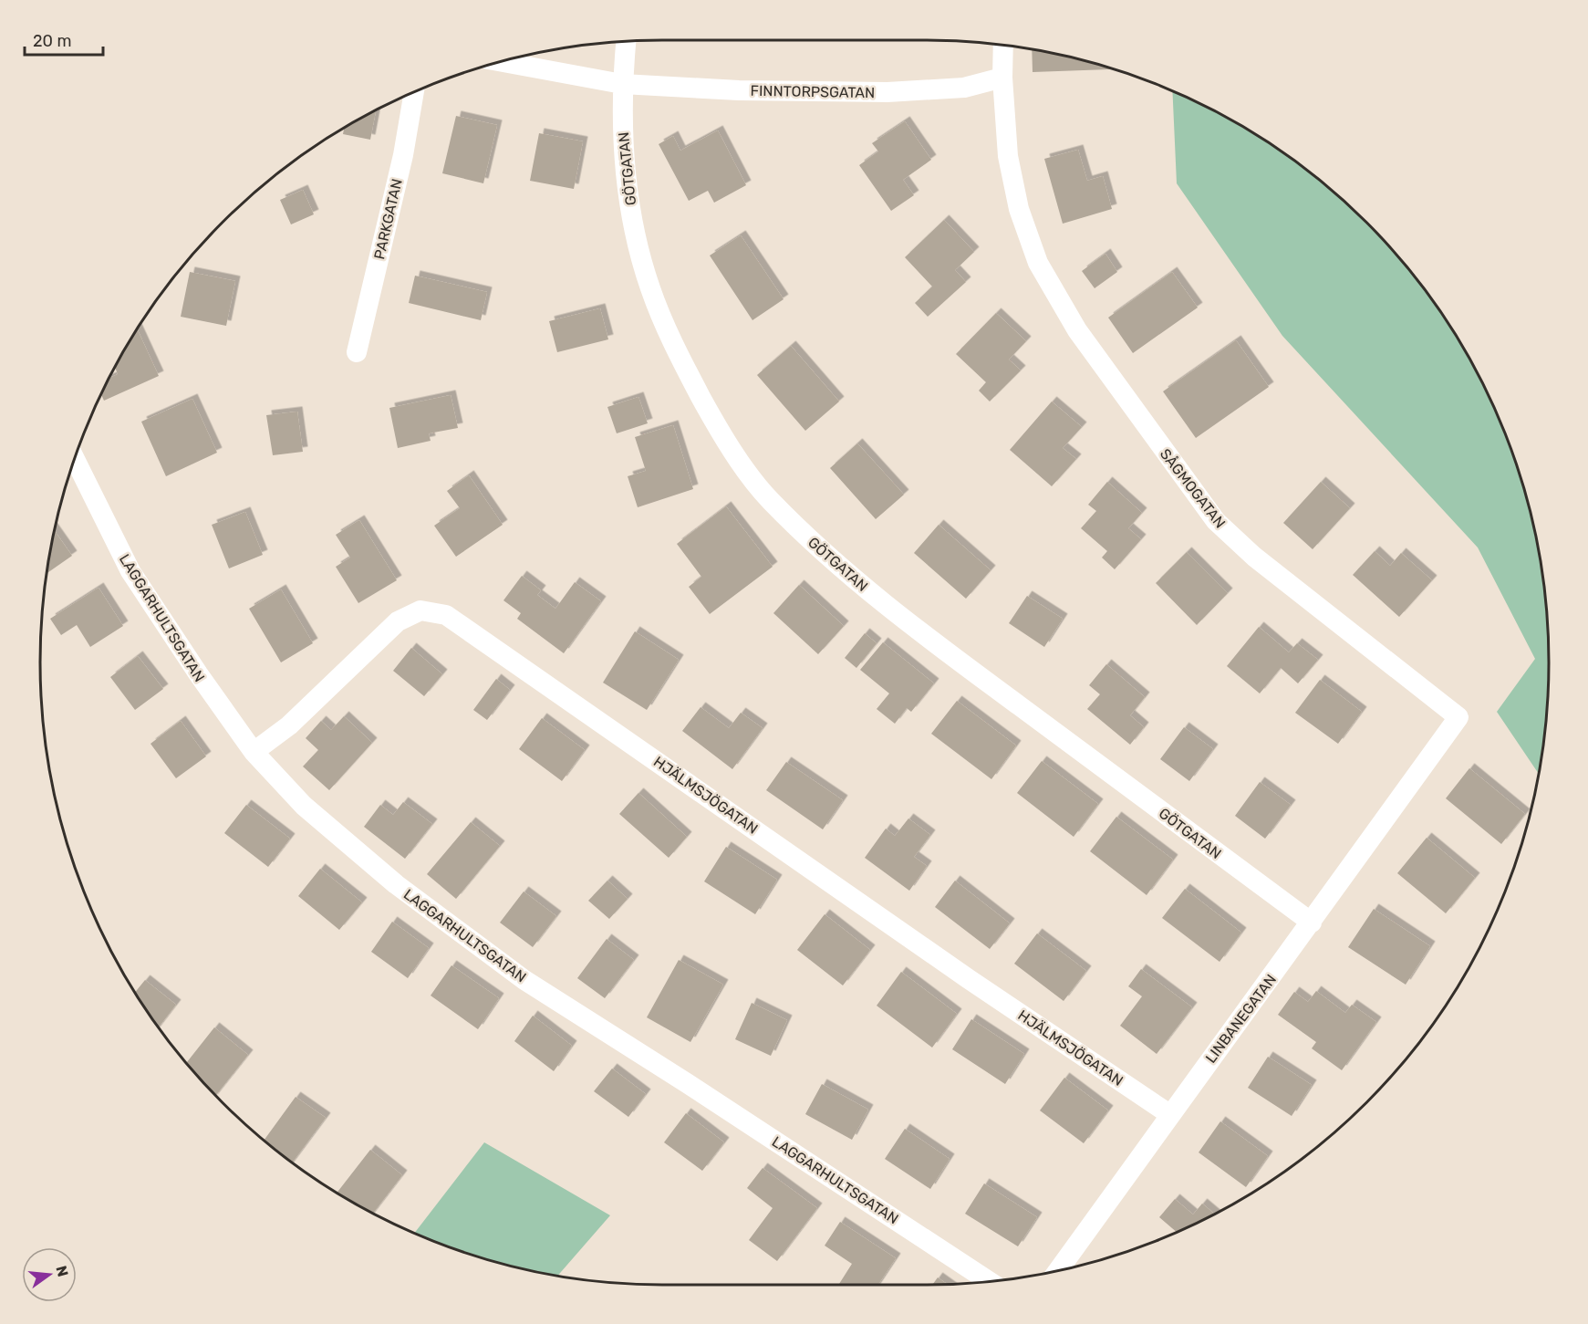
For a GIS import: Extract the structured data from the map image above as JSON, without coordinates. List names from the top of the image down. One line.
{"streets":{"street":["FINNTORPSGATAN","GÖTGATAN","PARKGATAN","SÅGMOGATAN","LAGGARHULTSGATAN","HJÄLMSJÖGATAN","LINBANEGATAN"]},"crossings":[["FINNTORPSGATAN","GÖTGATAN"],["FINNTORPSGATAN","SÅGMOGATAN"],["GÖTGATAN","SÅGMOGATAN"],["GÖTGATAN","LINBANEGATAN"],["SÅGMOGATAN","LINBANEGATAN"],["LAGGARHULTSGATAN","HJÄLMSJÖGATAN"],["HJÄLMSJÖGATAN","LINBANEGATAN"]],"scale_bar":"20 m","north":"right"}
